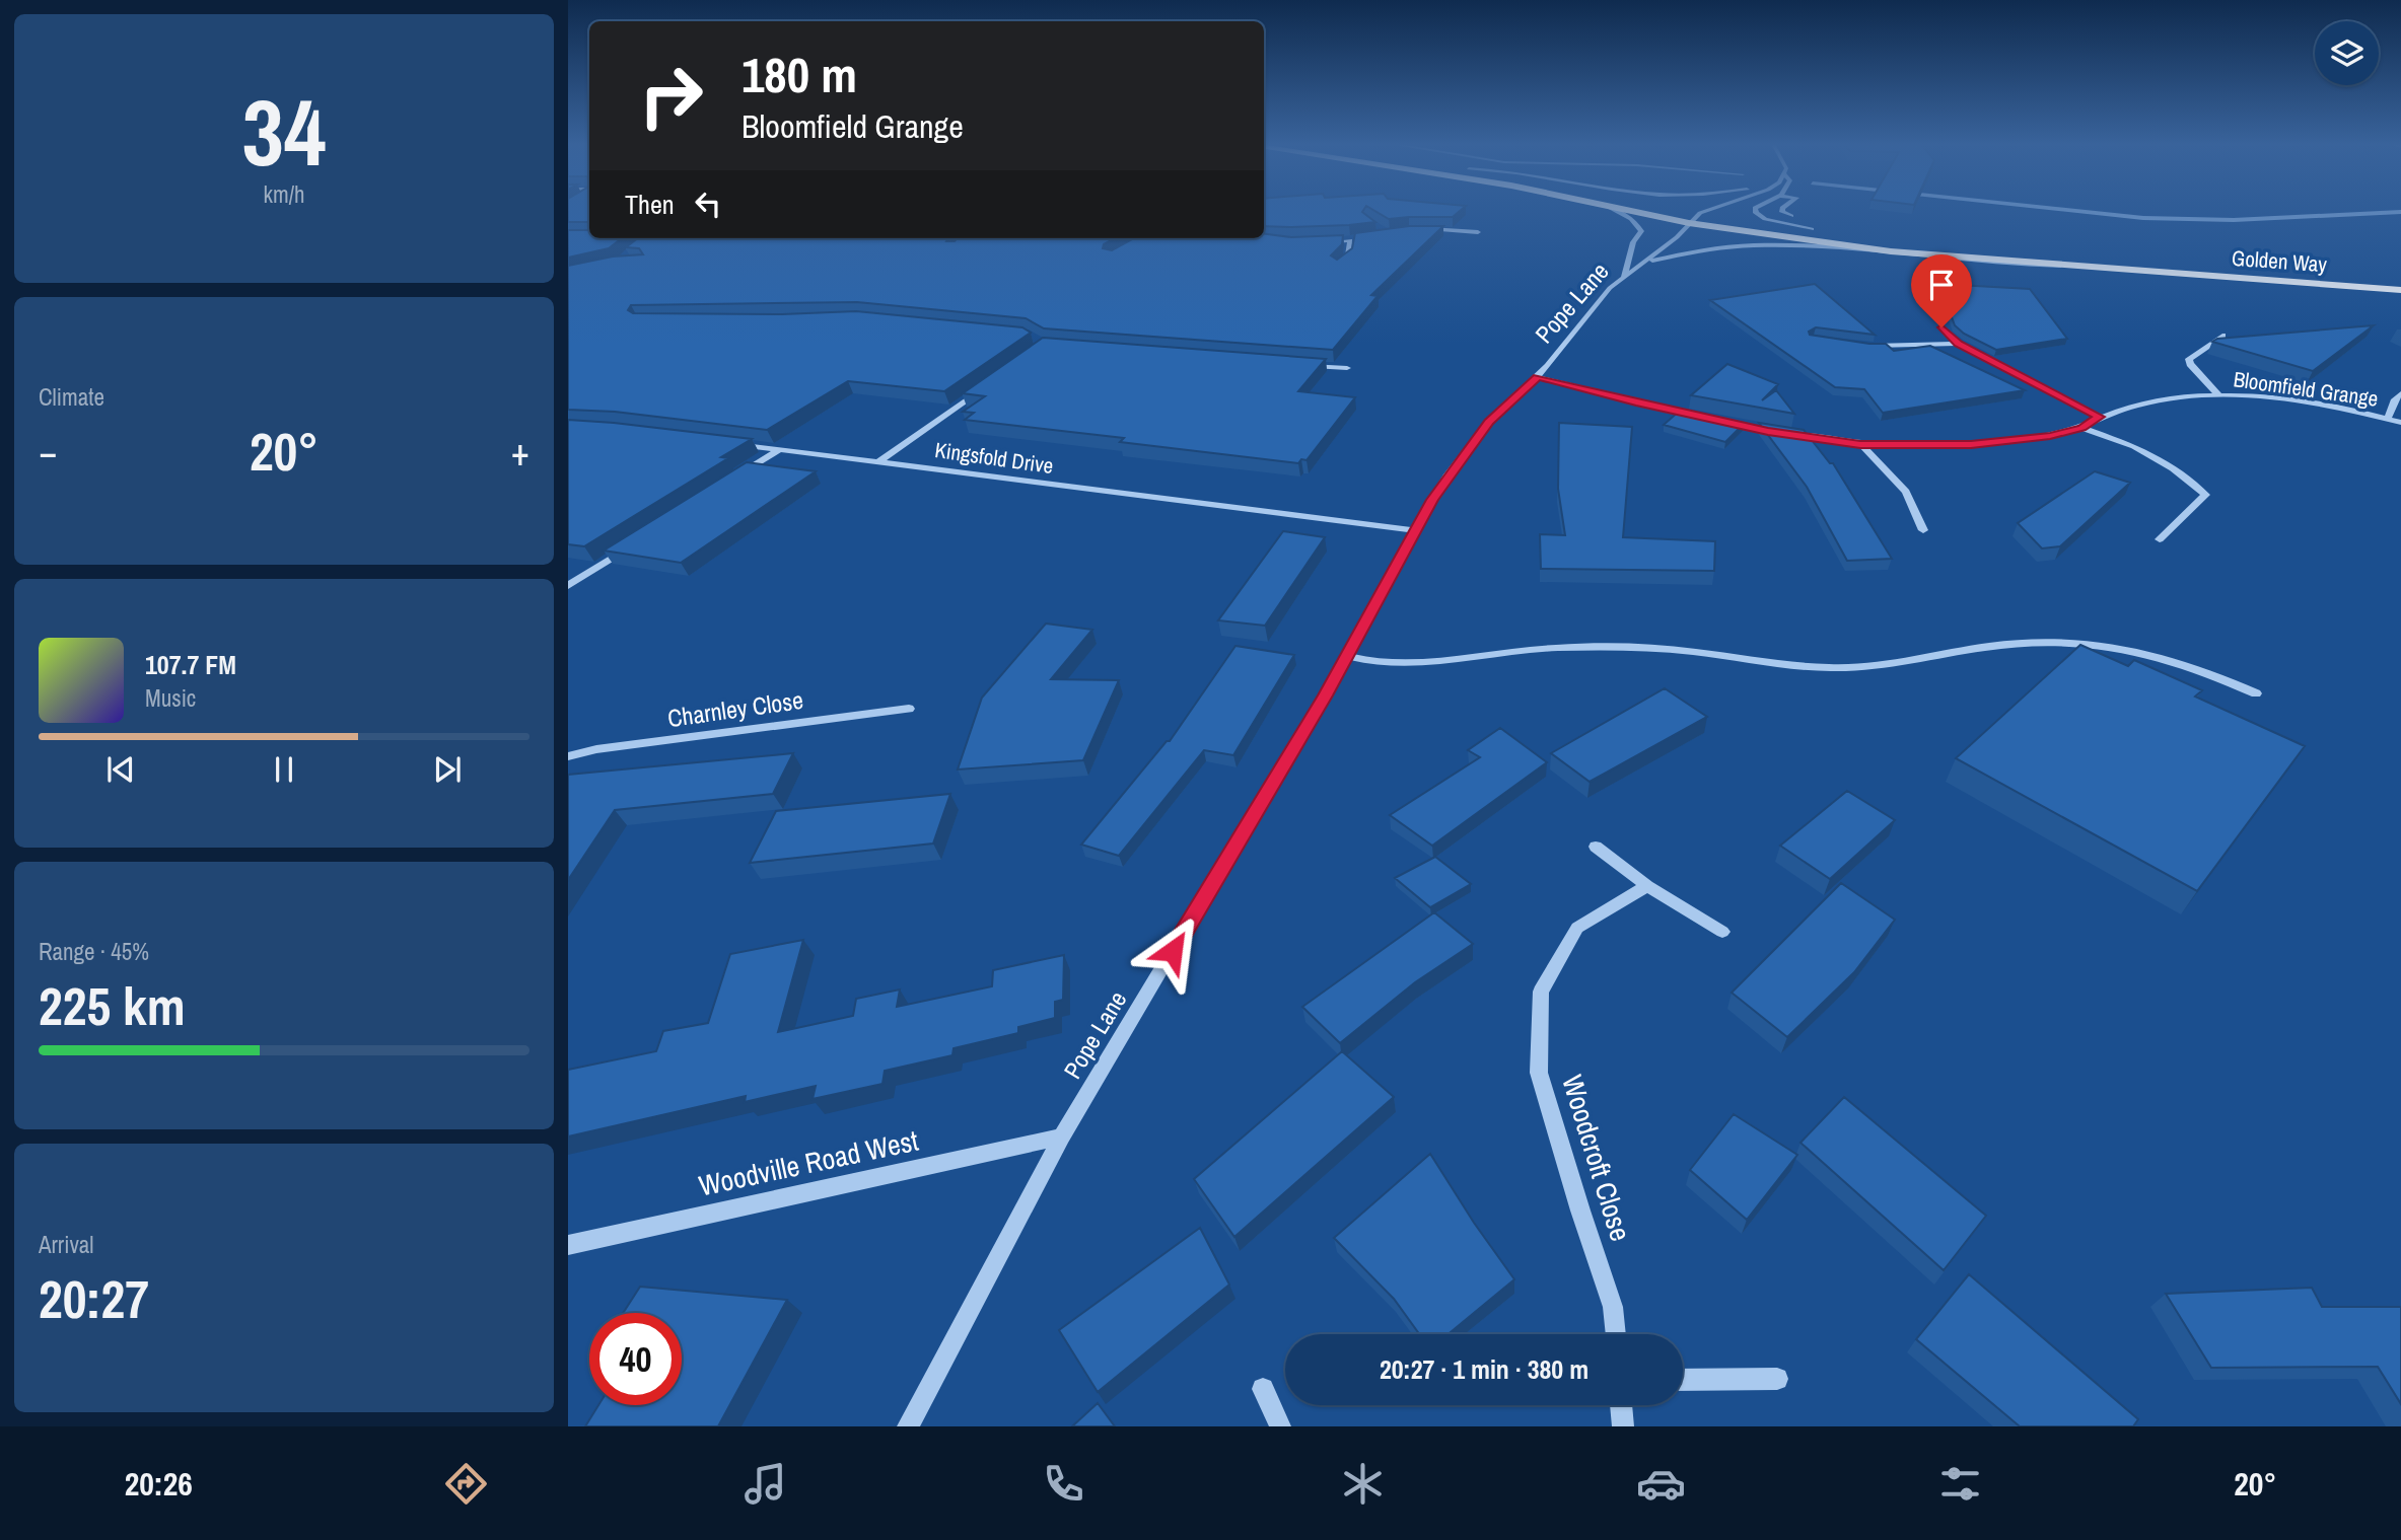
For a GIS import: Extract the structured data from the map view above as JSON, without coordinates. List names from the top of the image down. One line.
{"streets":{"highway":["Golden Way"],"street":["Pope Lane","Bloomfield Grange","Kingsfold Drive","Charnley Close","Woodcroft Close","Woodville Road West"]},"crossings":[["Golden Way","Pope Lane"],["Pope Lane","Kingsfold Drive"],["Pope Lane","Woodville Road West"]],"page":{"tile":[["34","km/h"],"Climate",["Range · 45%","225 km"],["Arrival","20:27"]],"turn":["180 m","Bloomfield Grange"],"then":"Then","heat":["−","20°","+"],"song":["107.7 FM","Music"],"limit":"40","trip":"20:27 · 1 min · 380 m","tabs":["20:26","20°"]}}
